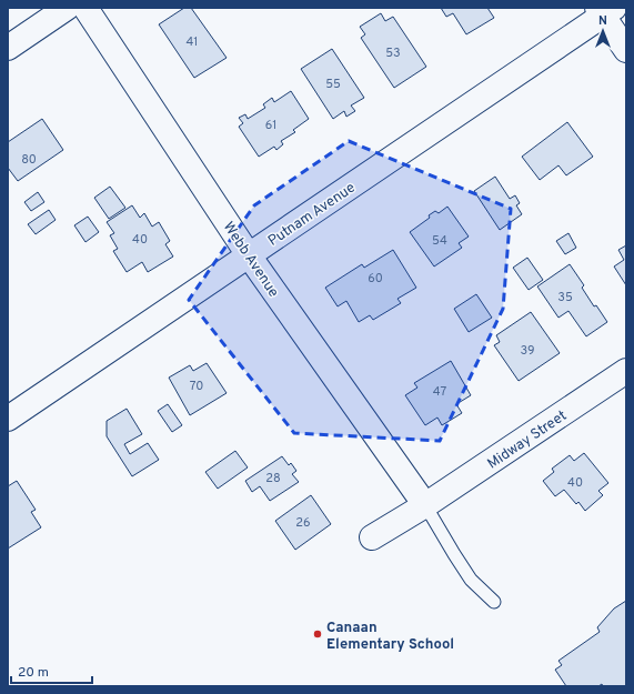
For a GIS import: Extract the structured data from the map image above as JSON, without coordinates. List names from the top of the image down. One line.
{"streets":{"street":["Putnam Avenue","Webb Avenue","Midway Street"]},"crossings":[["Putnam Avenue","Webb Avenue"],["Webb Avenue","Midway Street"]],"places":["Canaan Elementary School"],"house_numbers":["41","53","55","61","80","40","54","60","35","39","70","47","28","40","26"],"scale_bar":"20 m","north":"top"}
